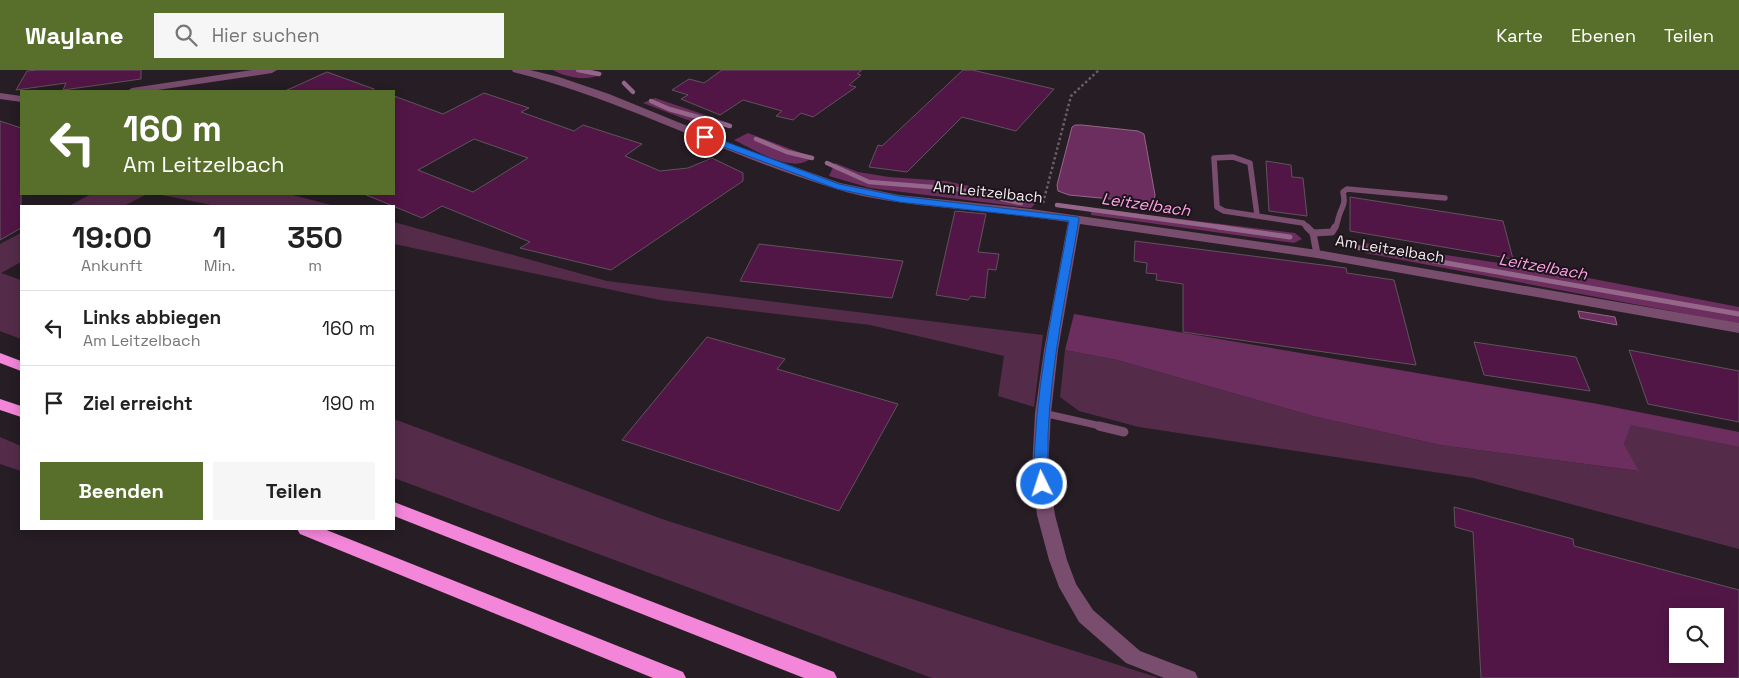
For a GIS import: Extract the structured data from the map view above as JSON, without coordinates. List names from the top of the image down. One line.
{"streets":{"street":["Am Leitzelbach"]},"water":["Leitzelbach"],"page":{"header":"Waylane","search":"Hier suchen","nav":["Karte","Ebenen","Teilen"],"turn":["160 m","Am Leitzelbach"],"eta":["19:00","Ankunft","1","Min.","350","m"],"list":[{"name":"Links abbiegen","note":"Am Leitzelbach","value":"160 m"},{"name":"Ziel erreicht","value":"190 m"}],"buttons":["Beenden","Teilen"]}}
